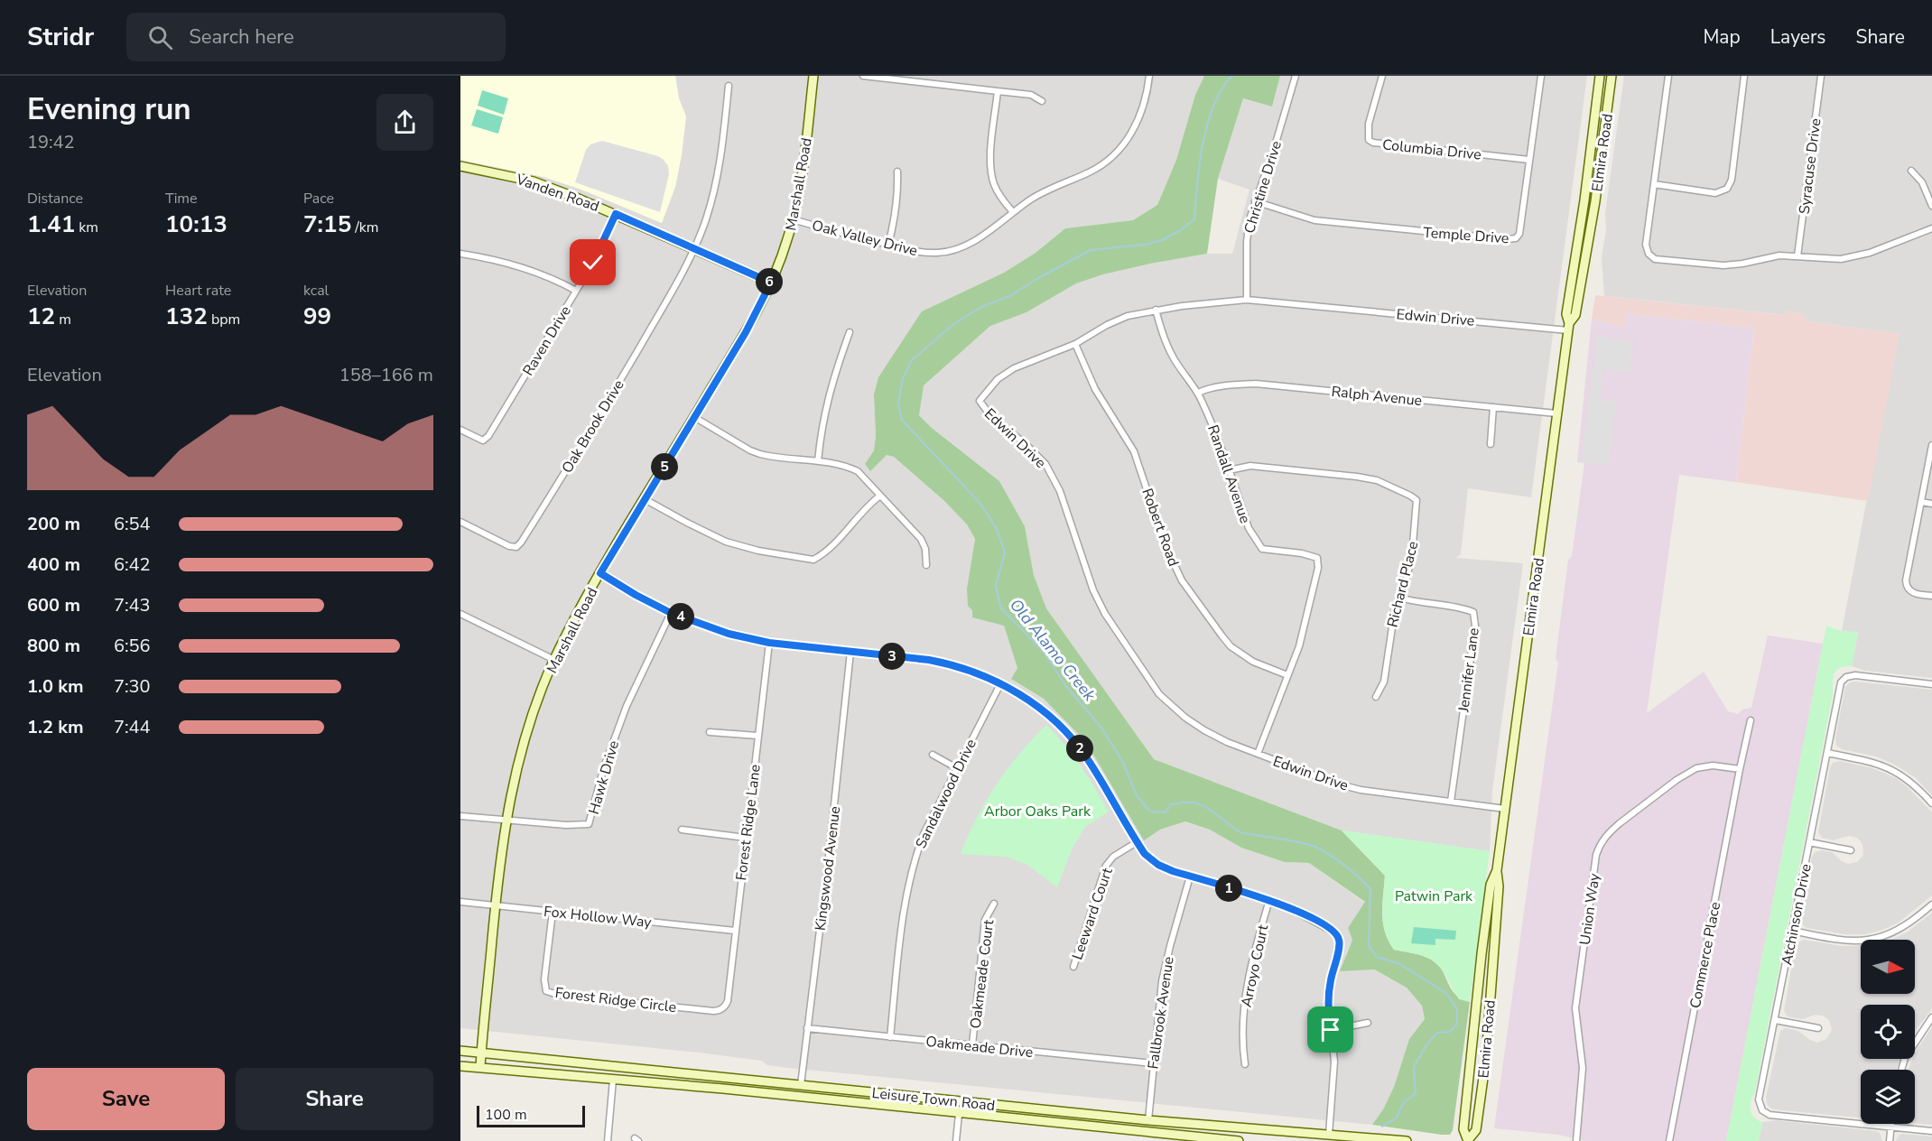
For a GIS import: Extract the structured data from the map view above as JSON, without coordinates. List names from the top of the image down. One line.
{"streets":{"main road":["Elmira Road","Marshall Road","Vanden Road","Leisure Town Road"],"street":["Columbia Drive","Syracuse Drive","Christine Drive","Temple Drive","Oak Valley Drive","Edwin Drive","Raven Drive","Ralph Avenue","Oak Brook Drive","Randall Avenue","Robert Road","Richard Place","Jennifer Lane","Hawk Drive","Sandalwood Drive","Forest Ridge Lane","Kingswood Avenue","Union Way","Leeward Court","Atchinson Drive","Fox Hollow Way","Commerce Place","Arroyo Court","Oakmeade Court","Forest Ridge Circle","Fallbrook Avenue","Oakmeade Drive"]},"crossings":[["Columbia Drive","Temple Drive"],["Elmira Road","Edwin Drive"],["Elmira Road","Ralph Avenue"],["Marshall Road","Vanden Road"],["Marshall Road","Oak Valley Drive"],["Marshall Road","Hawk Drive"],["Marshall Road","Fox Hollow Way"],["Marshall Road","Leisure Town Road"],["Christine Drive","Temple Drive"],["Christine Drive","Edwin Drive"],["Vanden Road","Raven Drive"],["Vanden Road","Oak Brook Drive"],["Edwin Drive","Randall Avenue"],["Edwin Drive","Robert Road"],["Edwin Drive","Jennifer Lane"],["Ralph Avenue","Randall Avenue"],["Randall Avenue","Robert Road"],["Randall Avenue","Richard Place"],["Richard Place","Jennifer Lane"],["Sandalwood Drive","Oakmeade Drive"],["Forest Ridge Lane","Fox Hollow Way"],["Forest Ridge Lane","Forest Ridge Circle"],["Kingswood Avenue","Oakmeade Drive"],["Kingswood Avenue","Leisure Town Road"],["Union Way","Commerce Place"],["Fox Hollow Way","Forest Ridge Circle"],["Oakmeade Court","Oakmeade Drive"],["Fallbrook Avenue","Oakmeade Drive"],["Fallbrook Avenue","Leisure Town Road"]],"water":["Old Alamo Creek"],"parks":["Arbor Oaks Park","Patwin Park"],"scale_bar":"100 m","north":"right","page":{"header":"Stridr","search":"Search here","nav":["Map","Layers","Share"],"heading":["Evening run","19:42"],"stats":[["Distance","1.41 km"],["Time","10:13"],["Pace","7:15 /km"],["Elevation","12 m"],["Heart rate","132 bpm"],["kcal","99"]],"pins":["6","5","4","3","2","1"],"chart":["Elevation","158–166 m"],"list":[{"name":"200 m","note":"6:54"},{"name":"400 m","note":"6:42"},{"name":"600 m","note":"7:43"},{"name":"800 m","note":"6:56"},{"name":"1.0 km","note":"7:30"},{"name":"1.2 km","note":"7:44"}],"buttons":["Save","Share"],"scale":"100 m"}}
